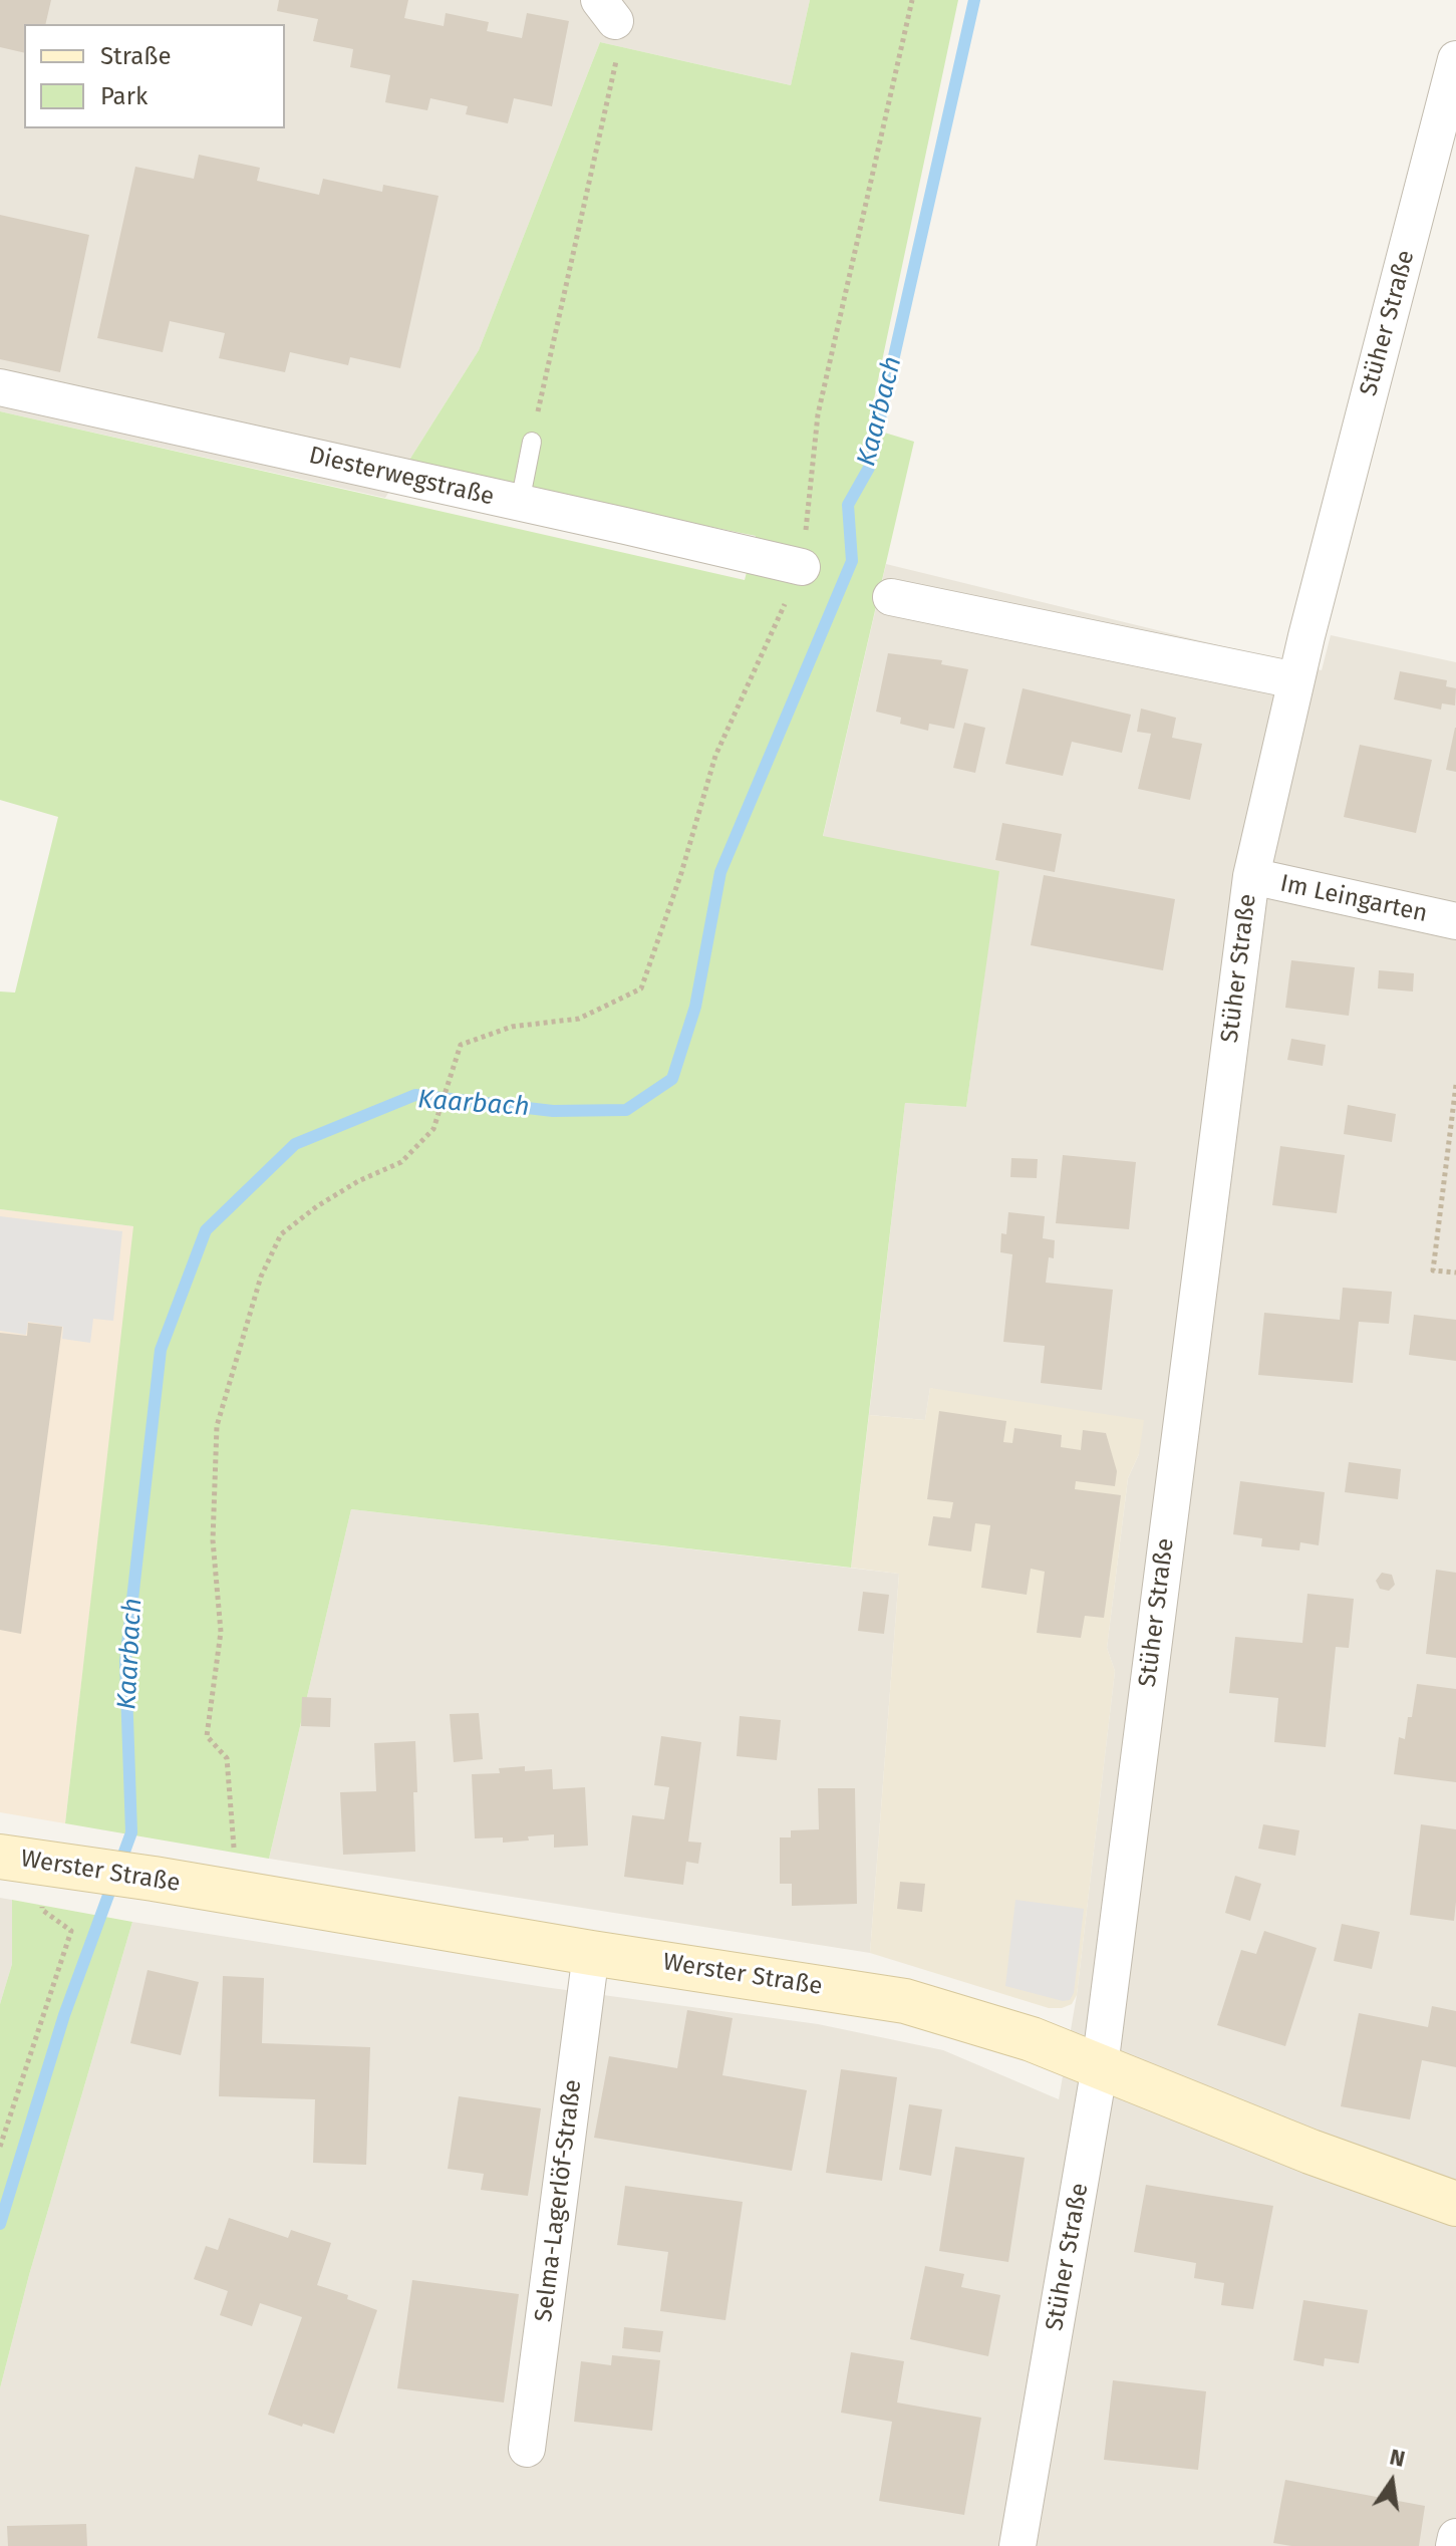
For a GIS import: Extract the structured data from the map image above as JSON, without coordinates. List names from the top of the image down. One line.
{"streets":{"main road":["Werster Straße"],"street":["Stüher Straße","Diesterwegstraße","Im Leingarten","Selma-Lagerlöf-Straße"]},"crossings":[["Stüher Straße","Im Leingarten"],["Stüher Straße","Werster Straße"],["Werster Straße","Selma-Lagerlöf-Straße"]],"water":["Kaarbach"],"legend":["Straße","Park"],"north":"top"}
